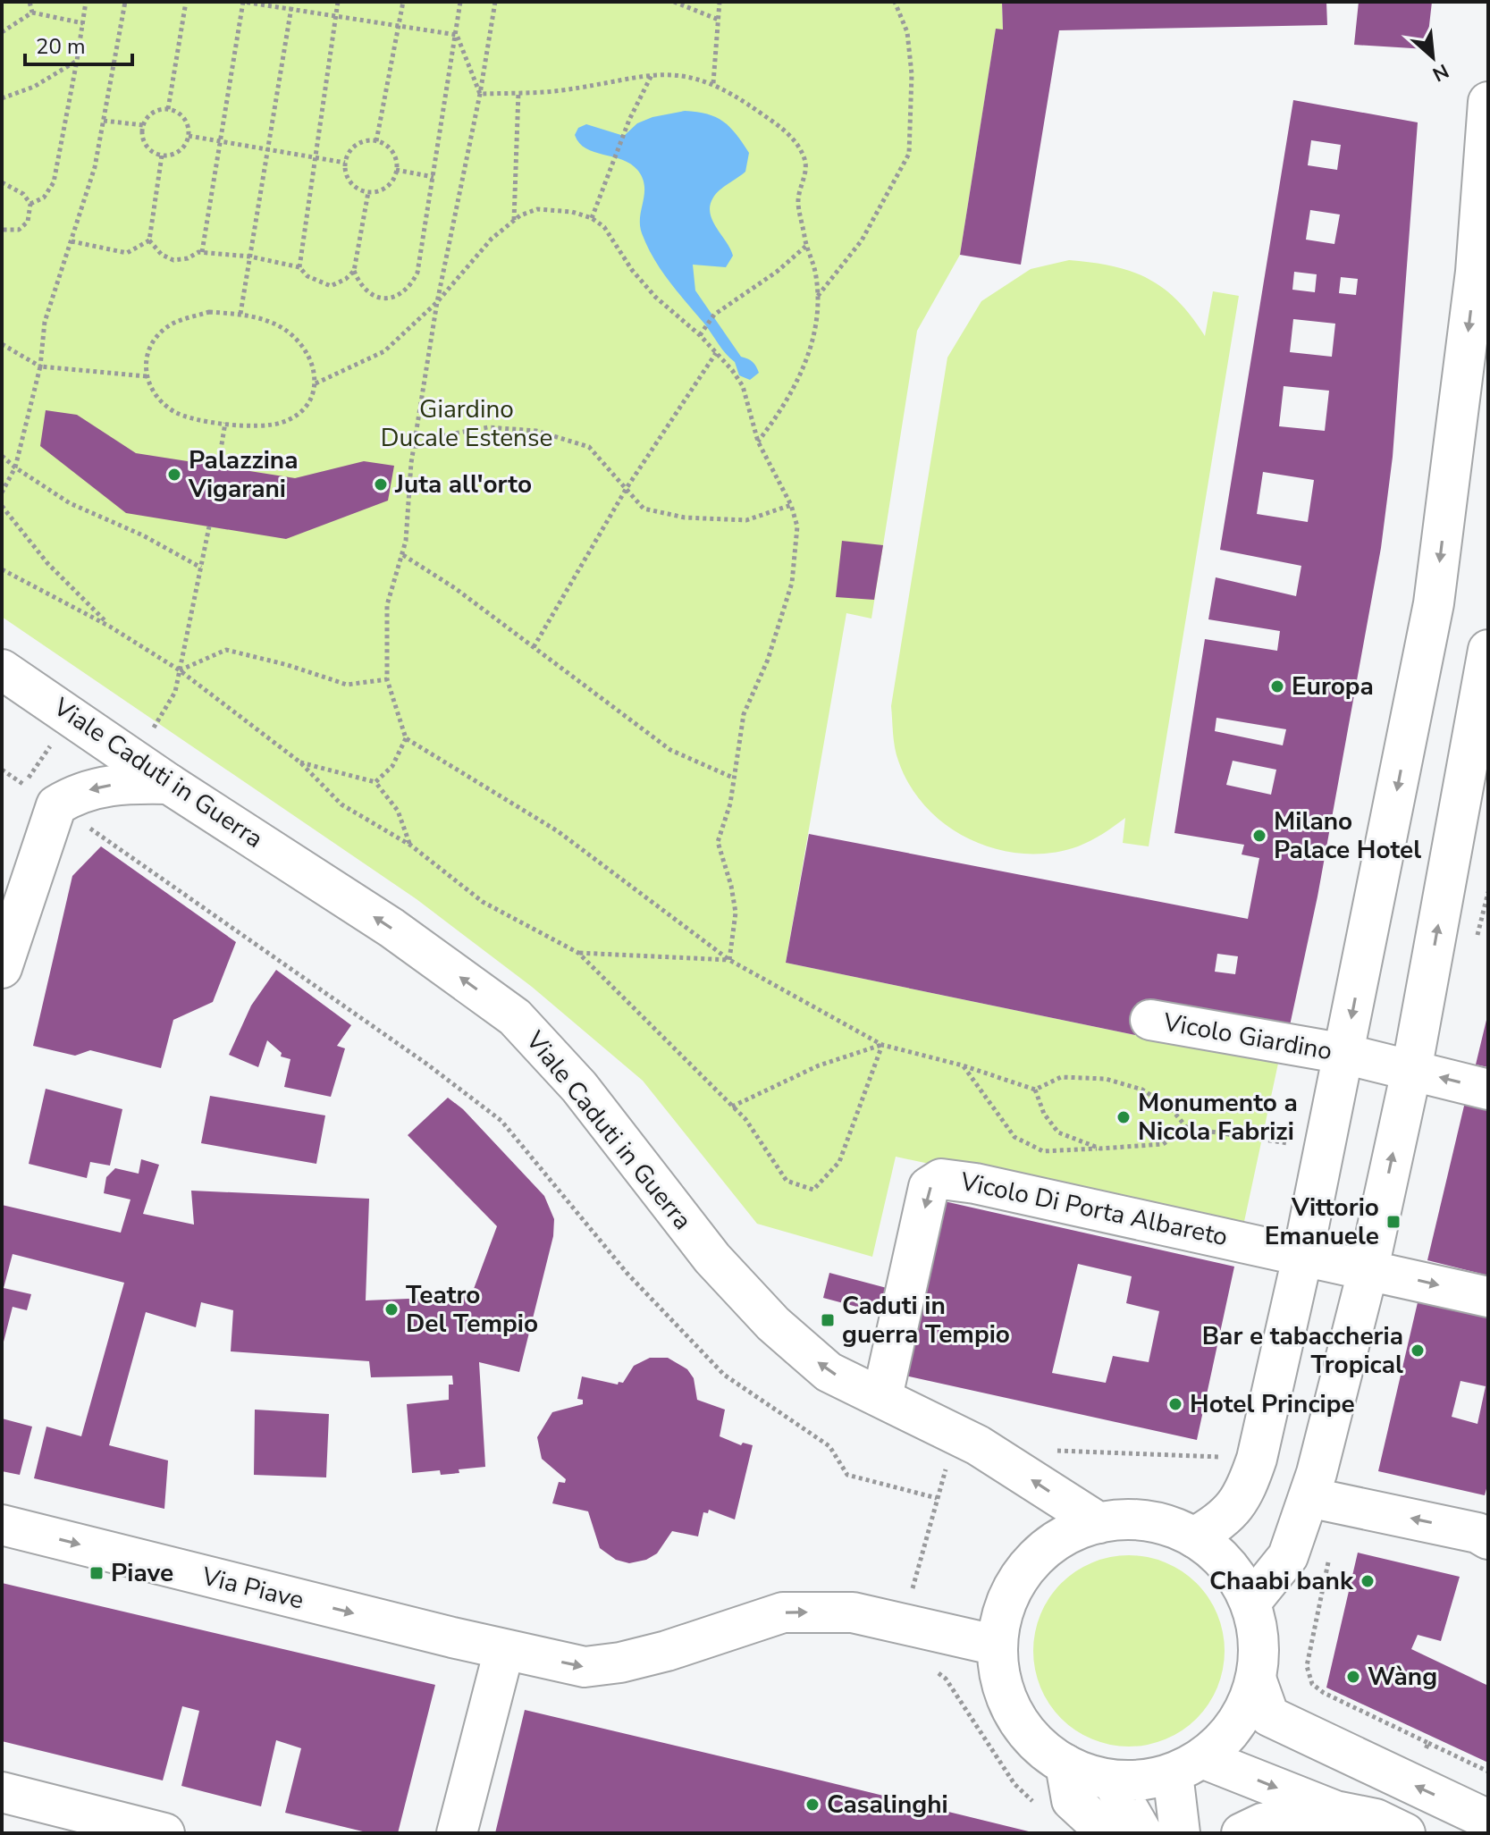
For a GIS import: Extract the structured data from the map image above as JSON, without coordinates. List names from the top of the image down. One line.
{"streets":{"street":["Viale Caduti in Guerra","Vicolo Giardino","Vicolo Di Porta Albareto","Via Piave"]},"crossings":[["Viale Caduti in Guerra","Vicolo Di Porta Albareto"]],"one_way":["Viale Caduti in Guerra","Via Piave"],"parks":["Giardino Ducale Estense"],"places":{"other":["Palazzina Vigarani","Juta all'orto","Europa","Milano Palace Hotel","Monumento a Nicola Fabrizi","Teatro Del Tempio","Bar e tabaccheria Tropical","Hotel Principe","Chaabi bank","Wàng","Casalinghi"],"transit":["Vittorio Emanuele","Caduti in guerra Tempio","Piave"]},"scale_bar":"20 m","north":"bottom right"}
